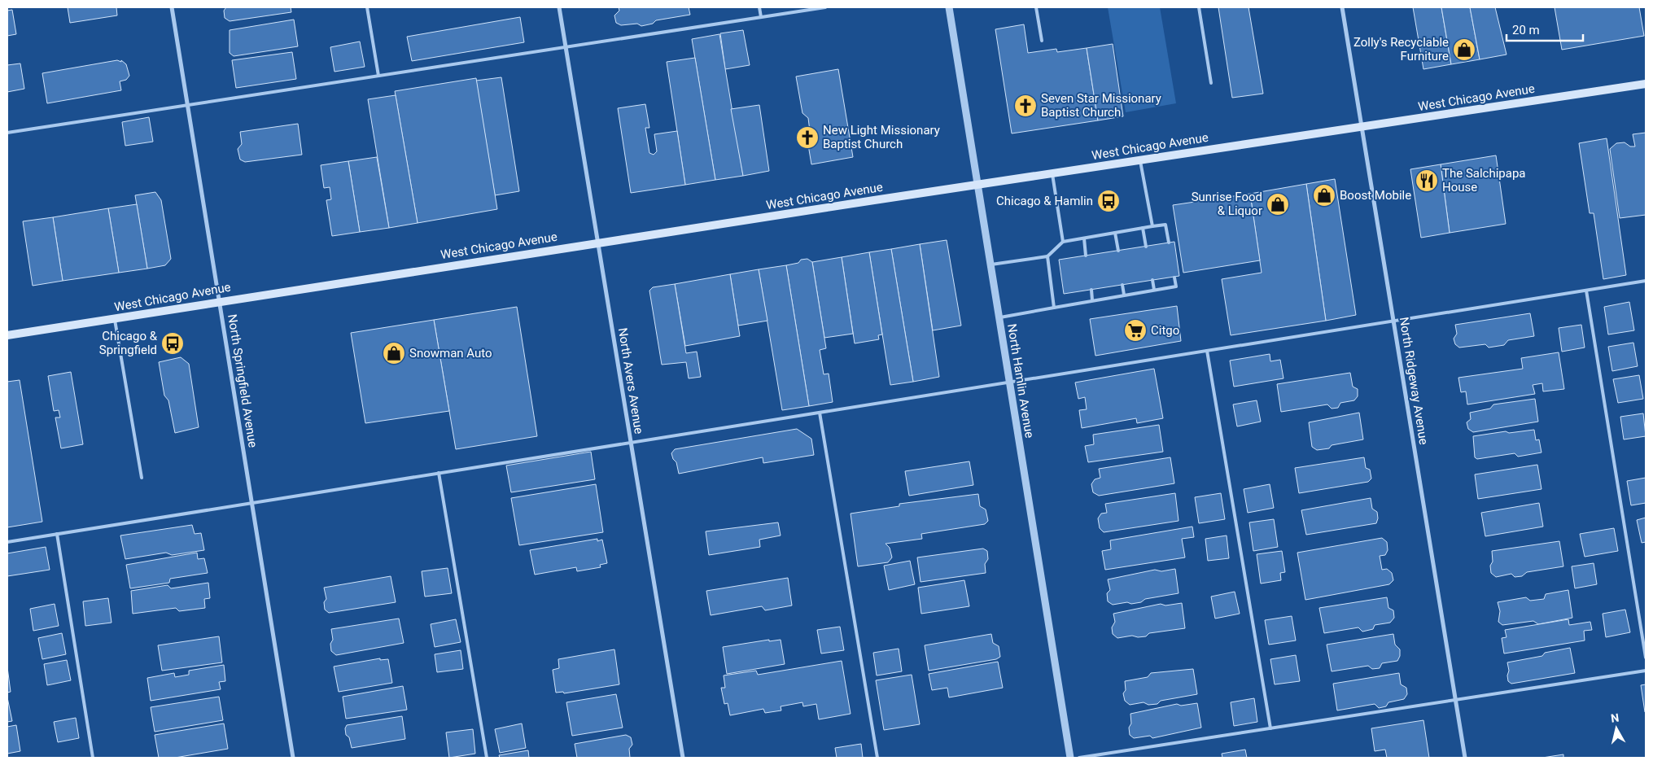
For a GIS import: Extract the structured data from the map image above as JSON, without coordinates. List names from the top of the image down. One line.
{"streets":{"main road":["West Chicago Avenue"],"street":["North Springfield Avenue","North Avers Avenue","North Hamlin Avenue","North Ridgeway Avenue"]},"crossings":[["West Chicago Avenue","North Springfield Avenue"],["West Chicago Avenue","North Avers Avenue"],["West Chicago Avenue","North Hamlin Avenue"],["West Chicago Avenue","North Ridgeway Avenue"]],"places":{"shop":["Zolly's Recyclable Furniture","Boost Mobile","Sunrise Food & Liquor","Snowman Auto"],"church":["Seven Star Missionary Baptist Church","New Light Missionary Baptist Church"],"restaurant":["The Salchipapa House"],"bus stop":["Chicago & Hamlin","Chicago & Springfield"],"supermarket":["Citgo"]},"scale_bar":"20 m","north":"top"}
